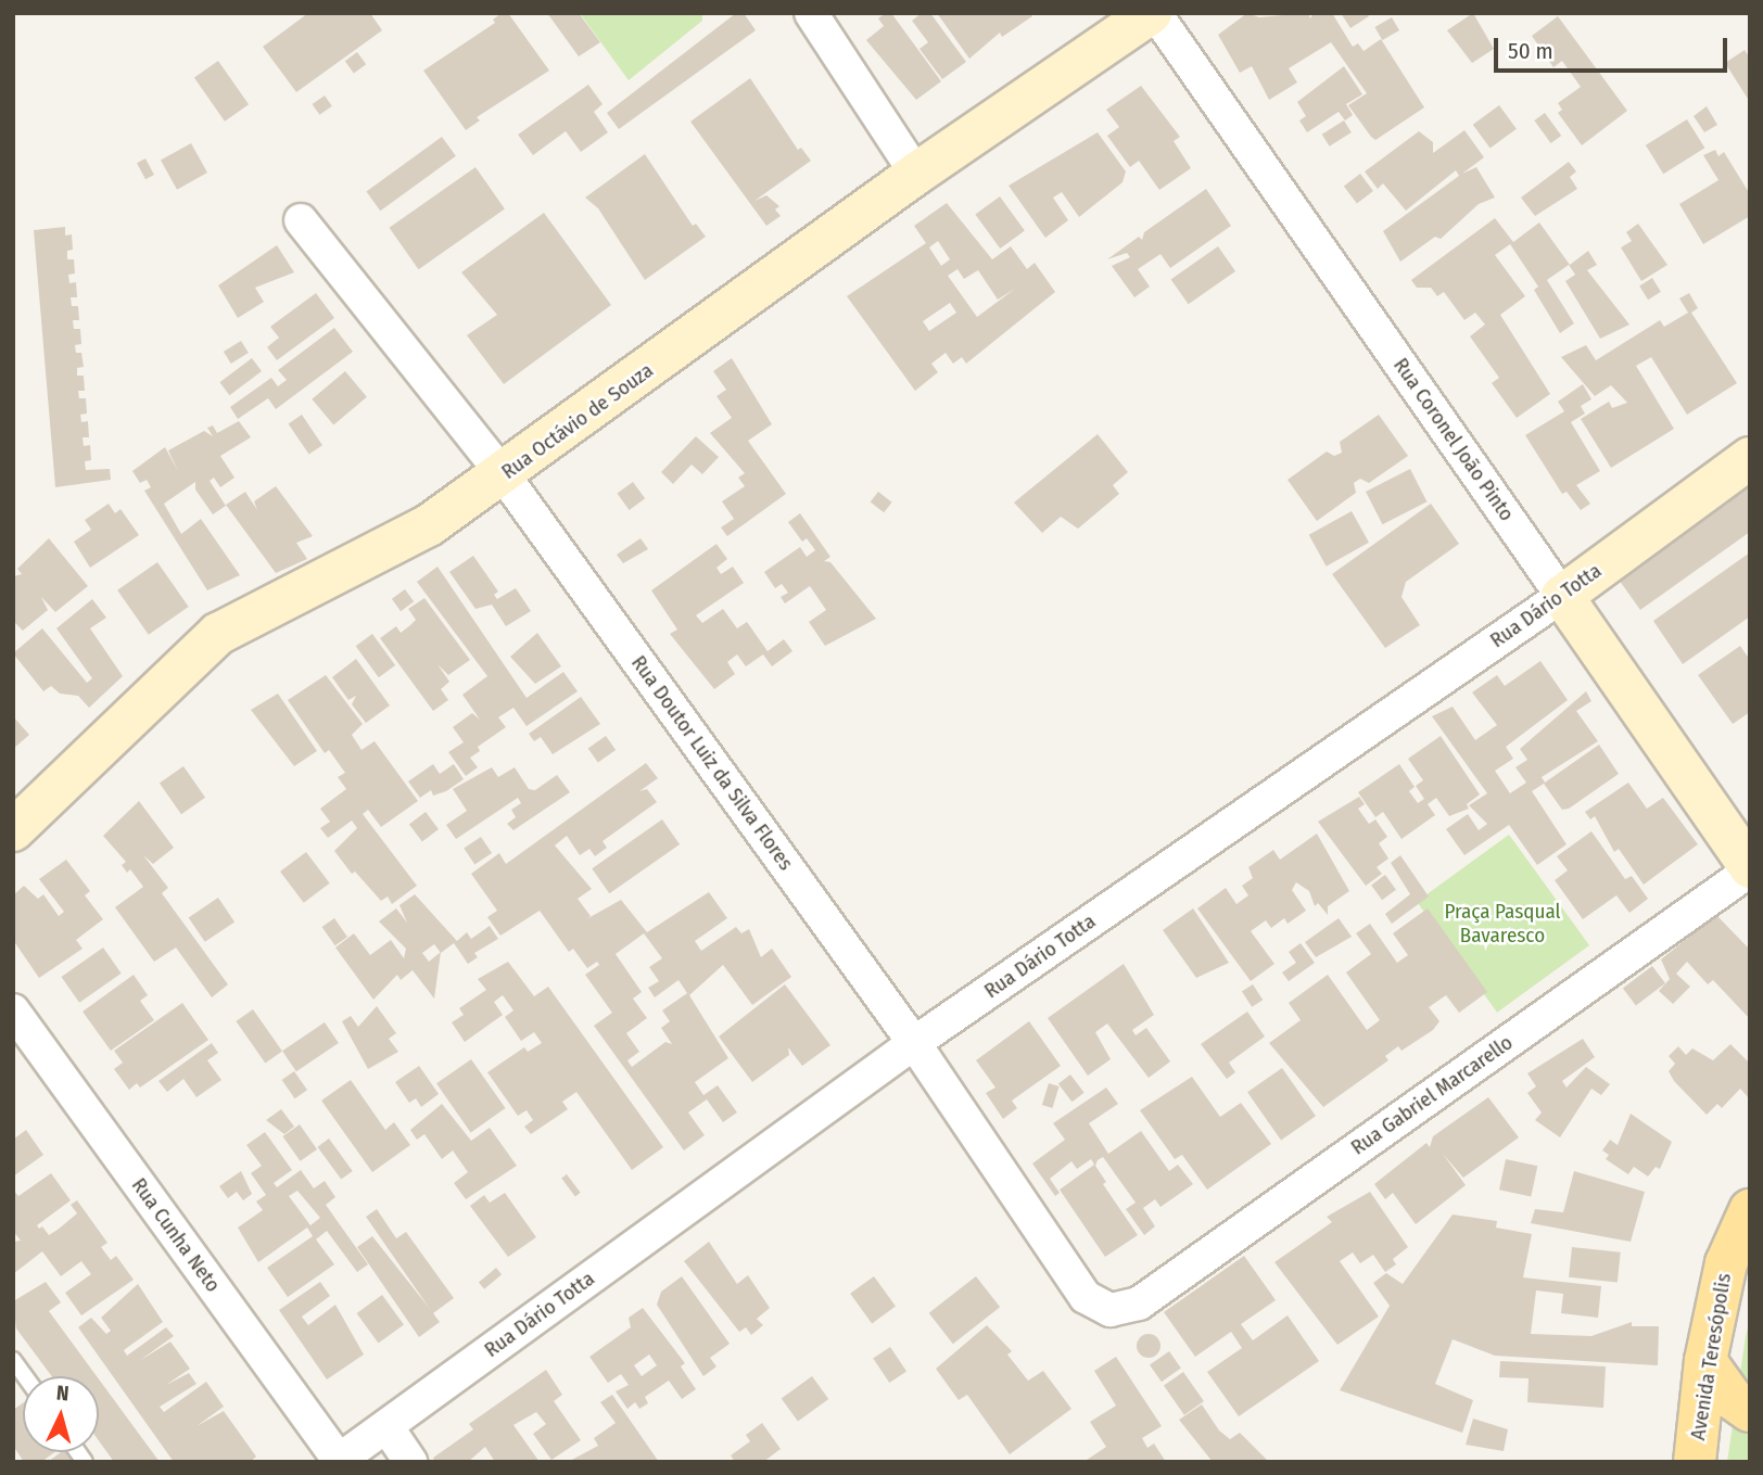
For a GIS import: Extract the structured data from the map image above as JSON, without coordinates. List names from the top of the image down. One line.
{"streets":{"main road":["Avenida Teresópolis"],"street":["Rua Octávio de Souza","Rua Coronel João Pinto","Rua Dário Totta","Rua Doutor Luiz da Silva Flores","Rua Gabriel Marcarello","Rua Cunha Neto"]},"crossings":[["Rua Octávio de Souza","Rua Coronel João Pinto"],["Rua Octávio de Souza","Rua Doutor Luiz da Silva Flores"],["Rua Coronel João Pinto","Rua Dário Totta"],["Rua Coronel João Pinto","Rua Gabriel Marcarello"],["Rua Dário Totta","Rua Doutor Luiz da Silva Flores"],["Rua Dário Totta","Rua Cunha Neto"],["Rua Doutor Luiz da Silva Flores","Rua Gabriel Marcarello"]],"parks":["Praça Pasqual Bavaresco"],"scale_bar":"50 m","north":"top"}
